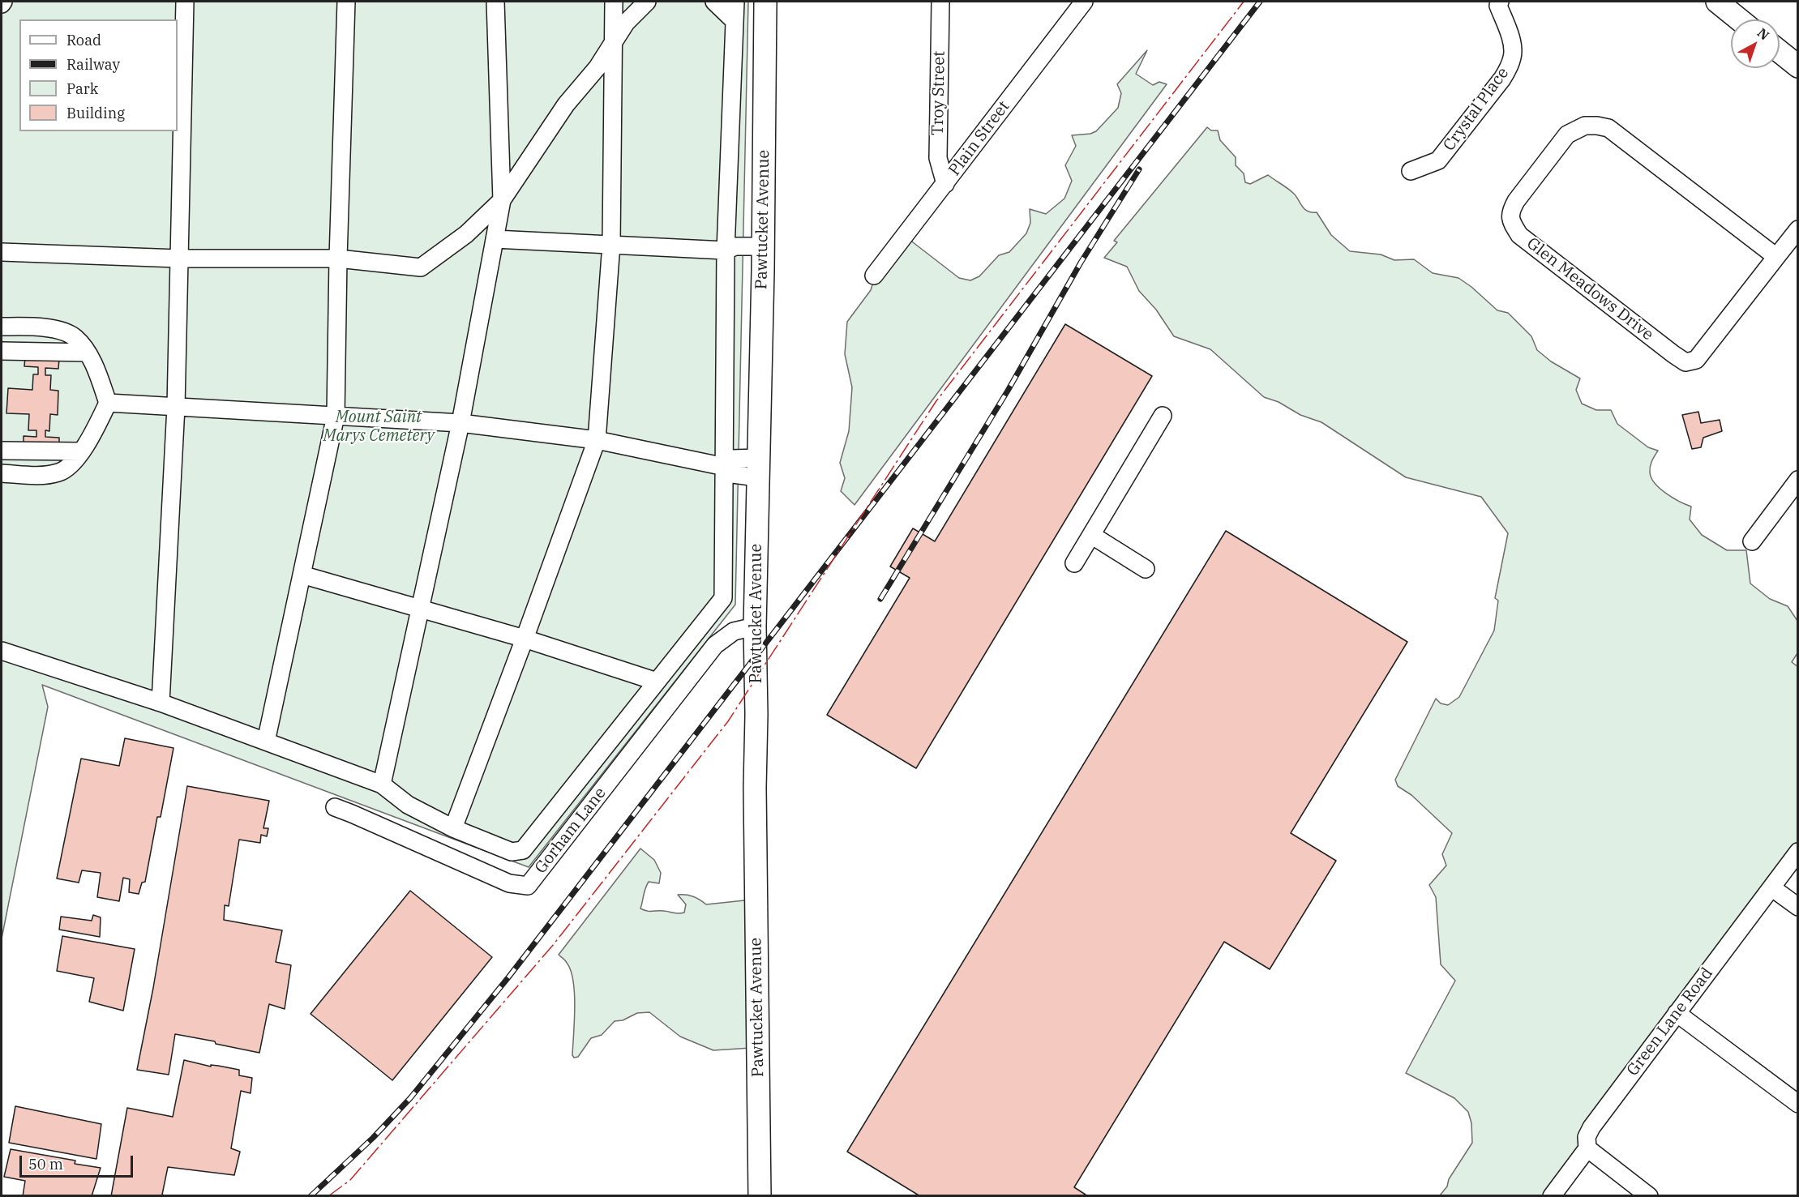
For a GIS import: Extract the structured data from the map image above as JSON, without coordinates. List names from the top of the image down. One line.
{"streets":{"main road":["Pawtucket Avenue"],"street":["Troy Street","Crystal Place","Plain Street","Glen Meadows Drive","Gorham Lane","Green Lane Road"]},"crossings":[["Troy Street","Plain Street"],["Pawtucket Avenue","Gorham Lane"]],"parks":["Mount Saint Marys Cemetery"],"legend":["Road","Railway","Park","Building"],"scale_bar":"50 m","north":"top right"}
